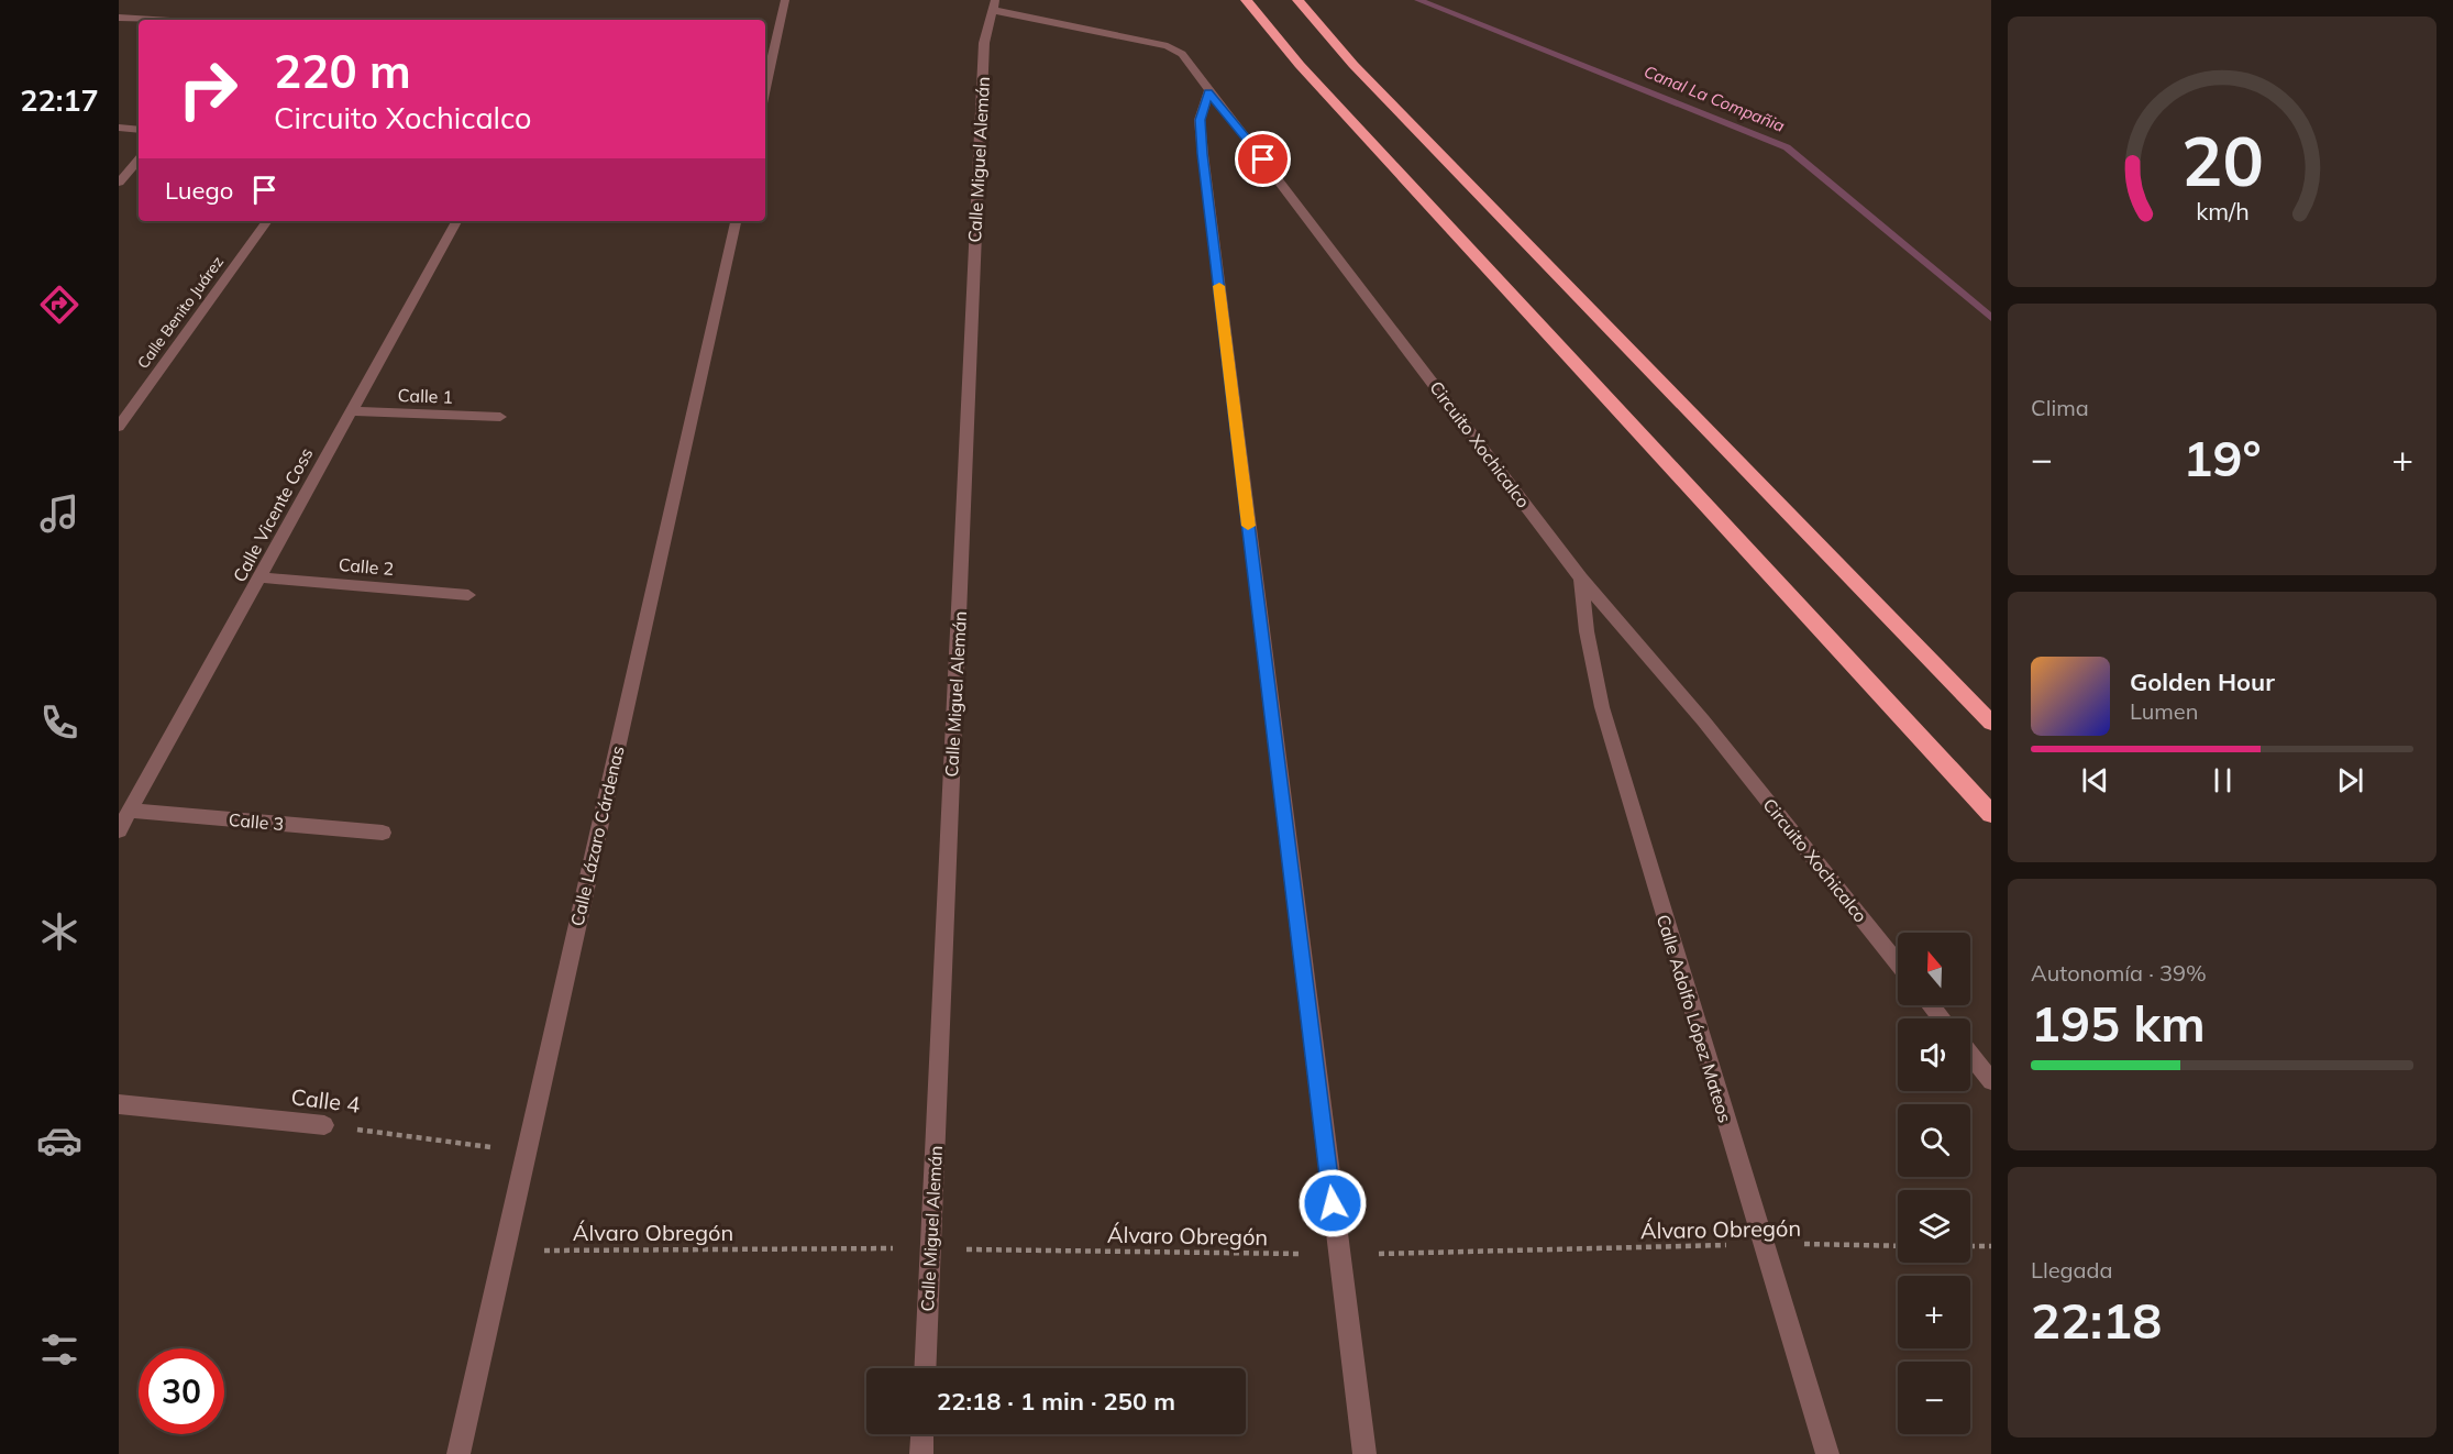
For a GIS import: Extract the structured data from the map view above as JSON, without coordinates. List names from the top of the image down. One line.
{"streets":{"street":["Calle Miguel Alemán","Calle Benito Juárez","Calle 1","Circuito Xochicalco","Calle Vicente Coss","Calle 2","Calle 3","Calle Lázaro Cárdenas","Calle Adolfo López Mateos","Calle 4"],"path":["Álvaro Obregón"]},"crossings":[["Calle Miguel Alemán","Circuito Xochicalco"],["Calle Miguel Alemán","Álvaro Obregón"],["Calle 1","Calle Vicente Coss"],["Circuito Xochicalco","Calle Adolfo López Mateos"],["Calle Vicente Coss","Calle 2"],["Calle Vicente Coss","Calle 3"],["Calle Lázaro Cárdenas","Calle 4"],["Calle Lázaro Cárdenas","Álvaro Obregón"],["Calle Adolfo López Mateos","Álvaro Obregón"]],"water":["Canal La Compañia"],"north":"top","page":{"tabs":"22:17","turn":["220 m","Circuito Xochicalco"],"then":"Luego","tile":["Clima",["Autonomía · 39%","195 km"],["Llegada","22:18"]],"heat":["−","19°","+"],"song":["Golden Hour","Lumen"],"map_buttons":["+","−"],"limit":"30","trip":"22:18 · 1 min · 250 m","gauge":["20","km/h"]}}
